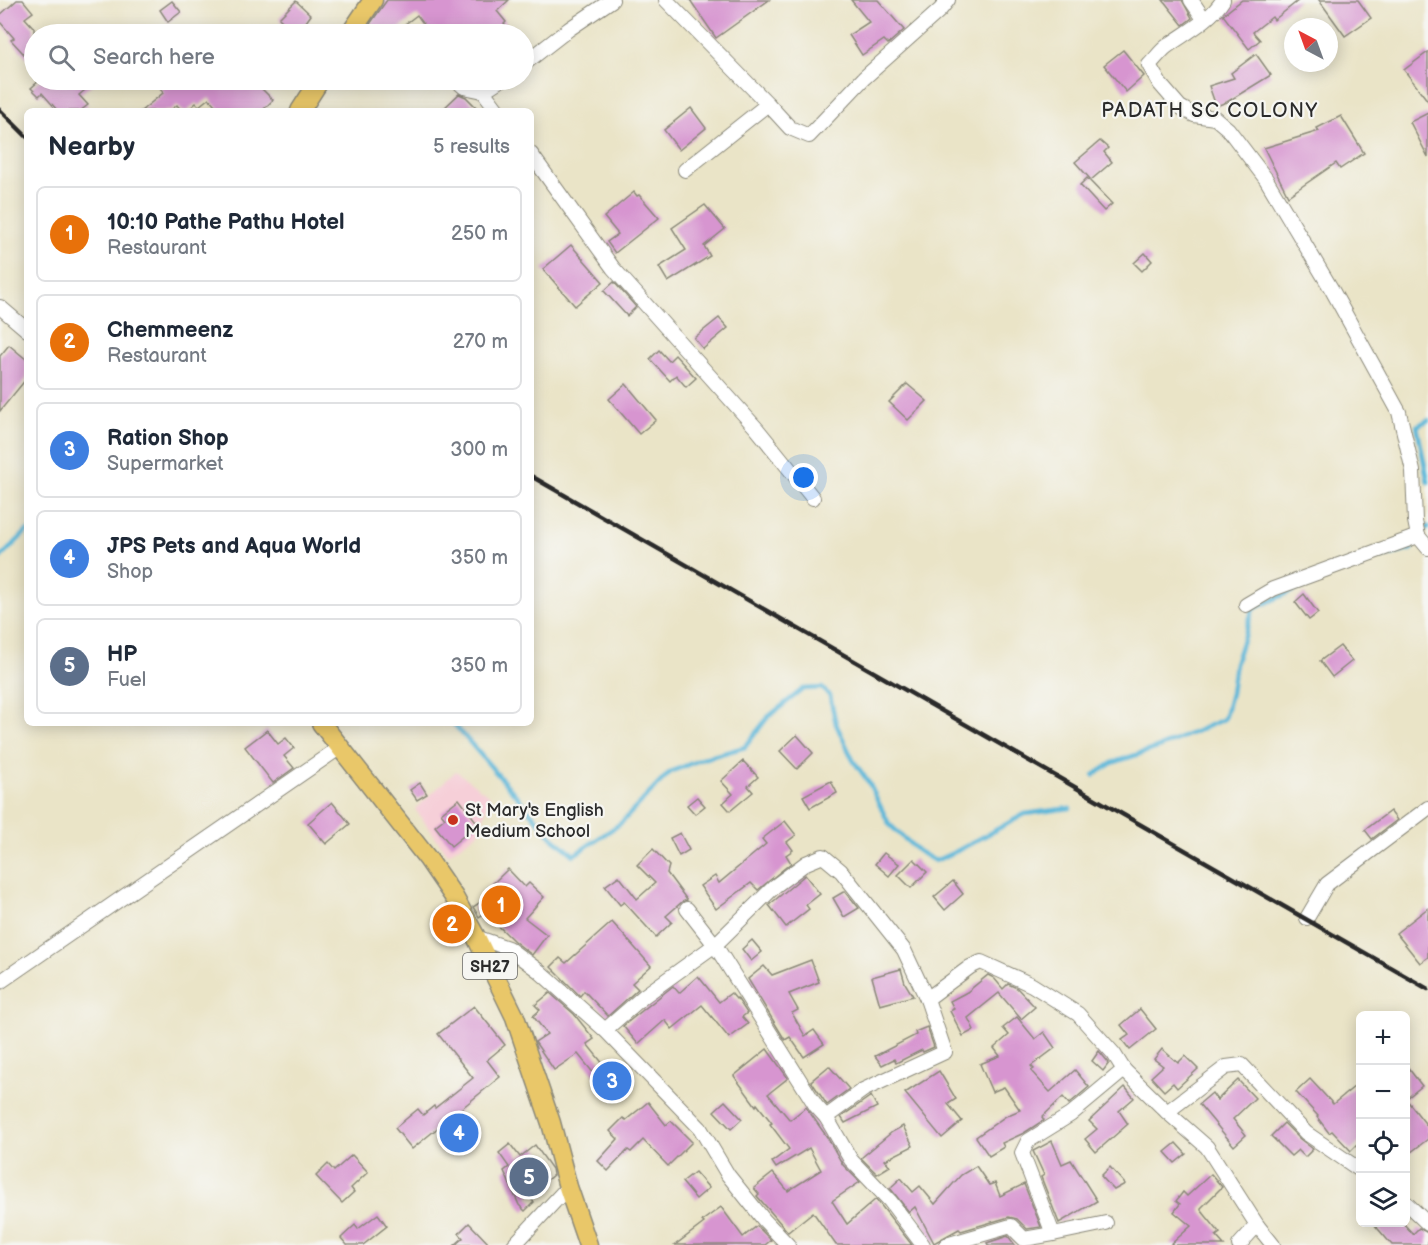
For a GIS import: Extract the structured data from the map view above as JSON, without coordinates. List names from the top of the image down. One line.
{"streets":{"main road":["SH27"]},"districts":["PADATH SC COLONY"],"places":["St Mary's English Medium School"],"north":"top left","page":{"search":"Search here","heading":["Nearby","5 results"],"list":[{"mark":"1","name":"10:10 Pathe Pathu Hotel","note":"Restaurant","value":"250 m"},{"mark":"2","name":"Chemmeenz","note":"Restaurant","value":"270 m"},{"mark":"3","name":"Ration Shop","note":"Supermarket","value":"300 m"},{"mark":"4","name":"JPS Pets and Aqua World","note":"Shop","value":"350 m"},{"mark":"5","name":"HP","note":"Fuel","value":"350 m"}],"pins":["1","2","3","4","5"],"map_buttons":["+","−"]}}
